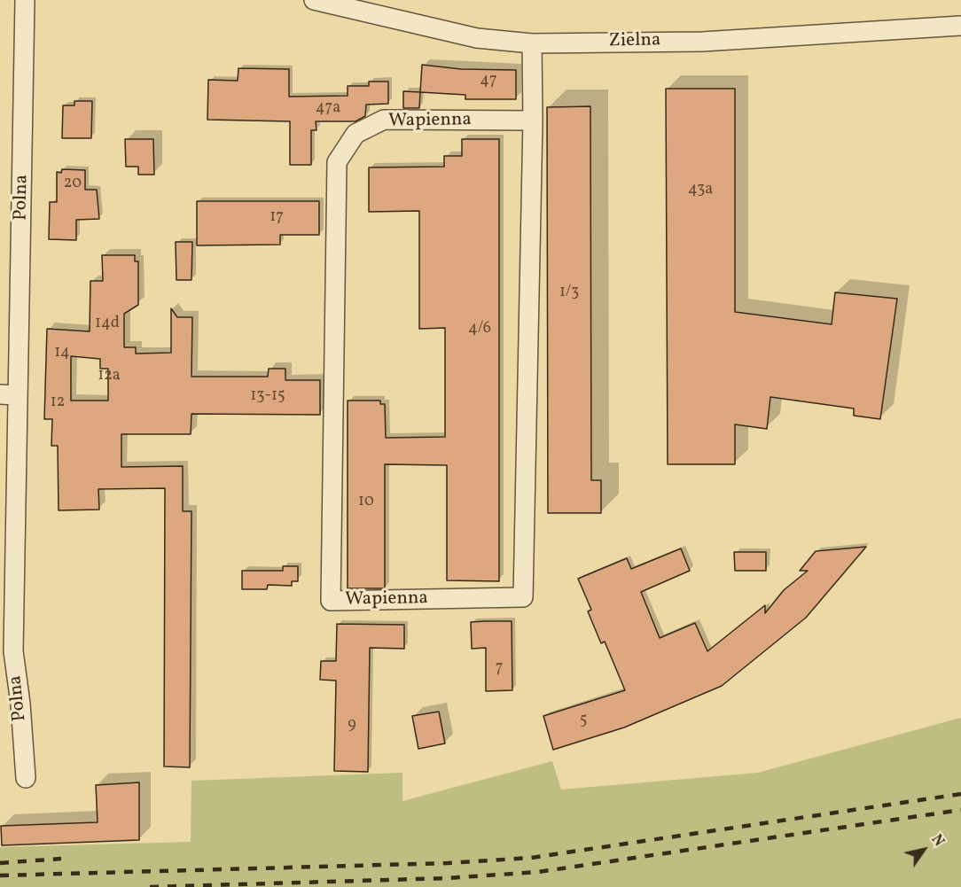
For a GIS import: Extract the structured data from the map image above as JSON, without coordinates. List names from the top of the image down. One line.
{"streets":{"street":["Zielna","Wapienna","Polna"]},"crossings":[["Zielna","Wapienna"]],"house_numbers":["47","47a","20","43a","17","1/3","14d","4/6","14","12a","13-15","12","10","7","5","9"],"north":"top right"}
